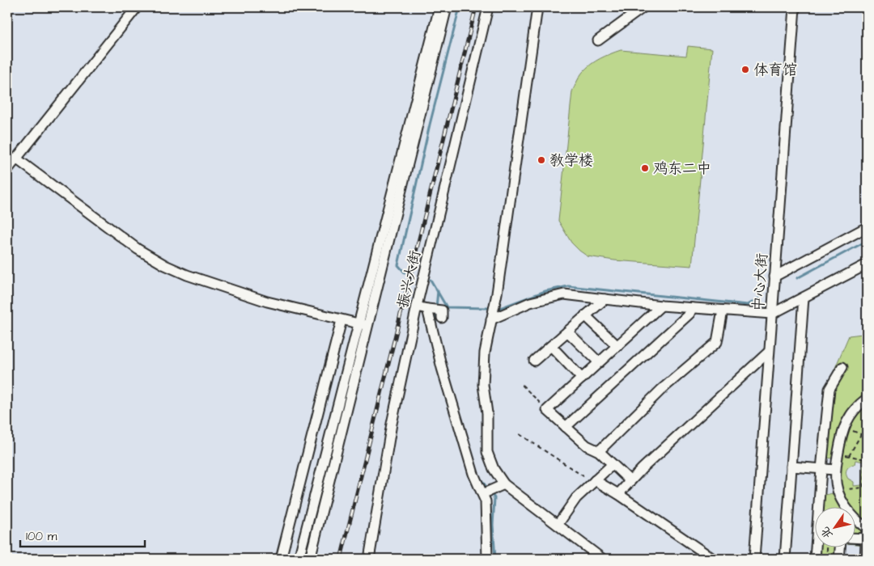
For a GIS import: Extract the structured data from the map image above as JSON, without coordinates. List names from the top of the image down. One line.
{"streets":{"street":["振兴大街","中心大街"]},"places":["体育馆","教学楼","鸡东二中"],"scale_bar":"100 m","north":"bottom left"}
